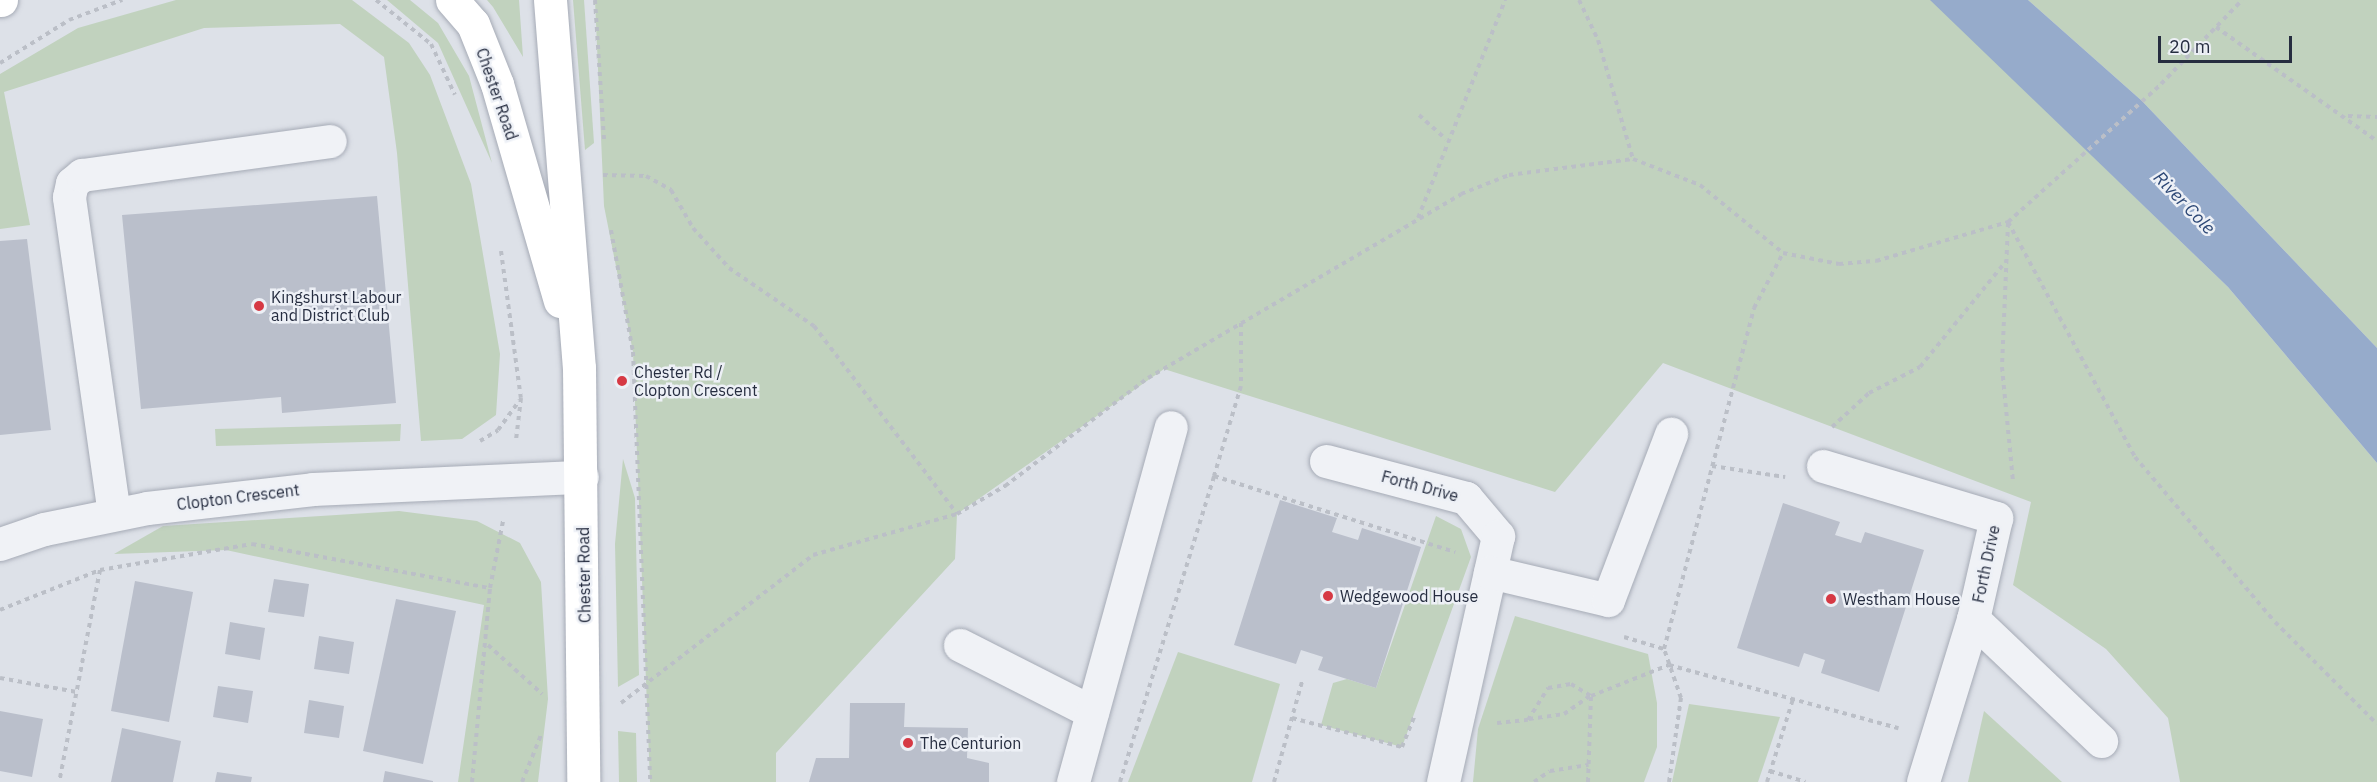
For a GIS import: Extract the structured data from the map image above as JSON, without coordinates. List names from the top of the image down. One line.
{"streets":{"main road":["Chester Road"],"street":["Forth Drive","Clopton Crescent"]},"crossings":[["Chester Road","Clopton Crescent"]],"water":["River Cole"],"places":["Kingshurst Labour and District Club","Chester Rd / Clopton Crescent","Wedgewood House","Westham House","The Centurion"],"scale_bar":"20 m"}
